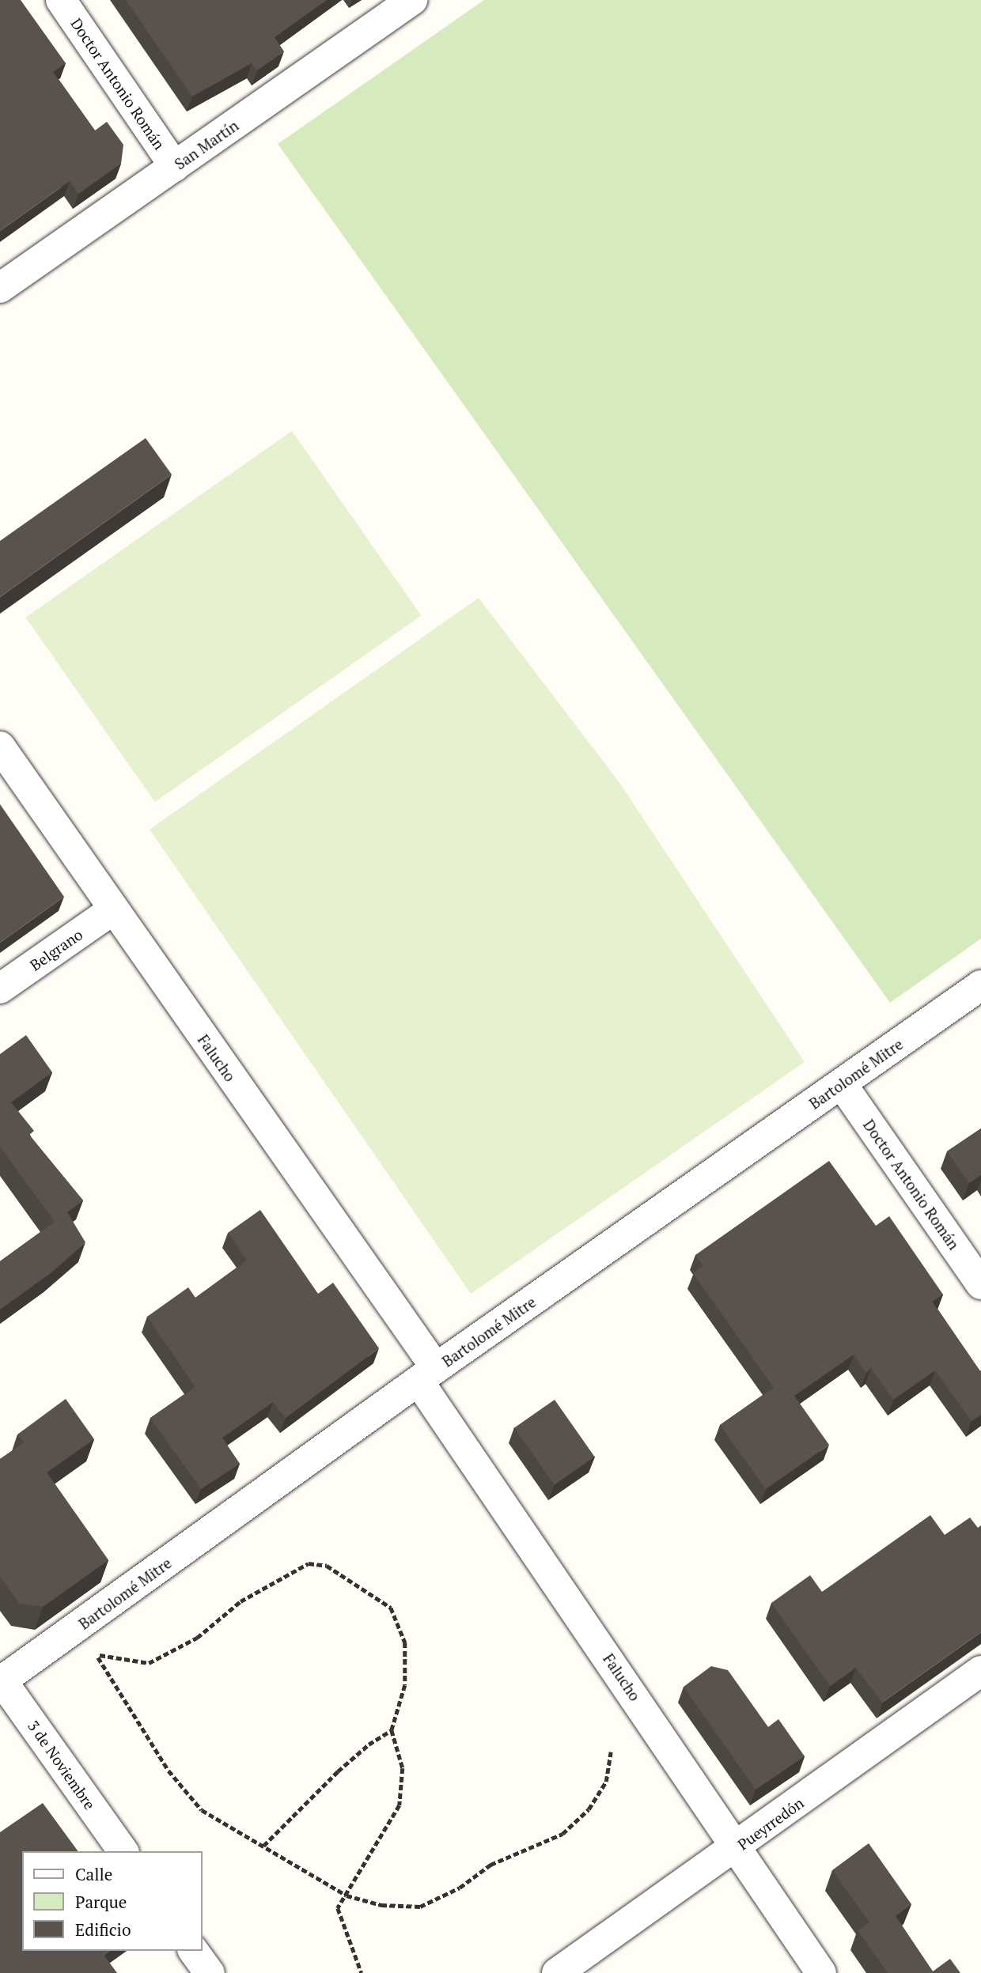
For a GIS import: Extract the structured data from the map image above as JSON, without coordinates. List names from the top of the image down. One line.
{"streets":{"street":["Doctor Antonio Román","San Martín","Belgrano","Falucho","Bartolomé Mitre","3 de Noviembre","Pueyrredón"]},"crossings":[["Doctor Antonio Román","San Martín"],["Doctor Antonio Román","Bartolomé Mitre"],["Belgrano","Falucho"],["Falucho","Bartolomé Mitre"],["Falucho","Pueyrredón"],["Bartolomé Mitre","3 de Noviembre"]],"legend":["Calle","Parque","Edificio"]}
